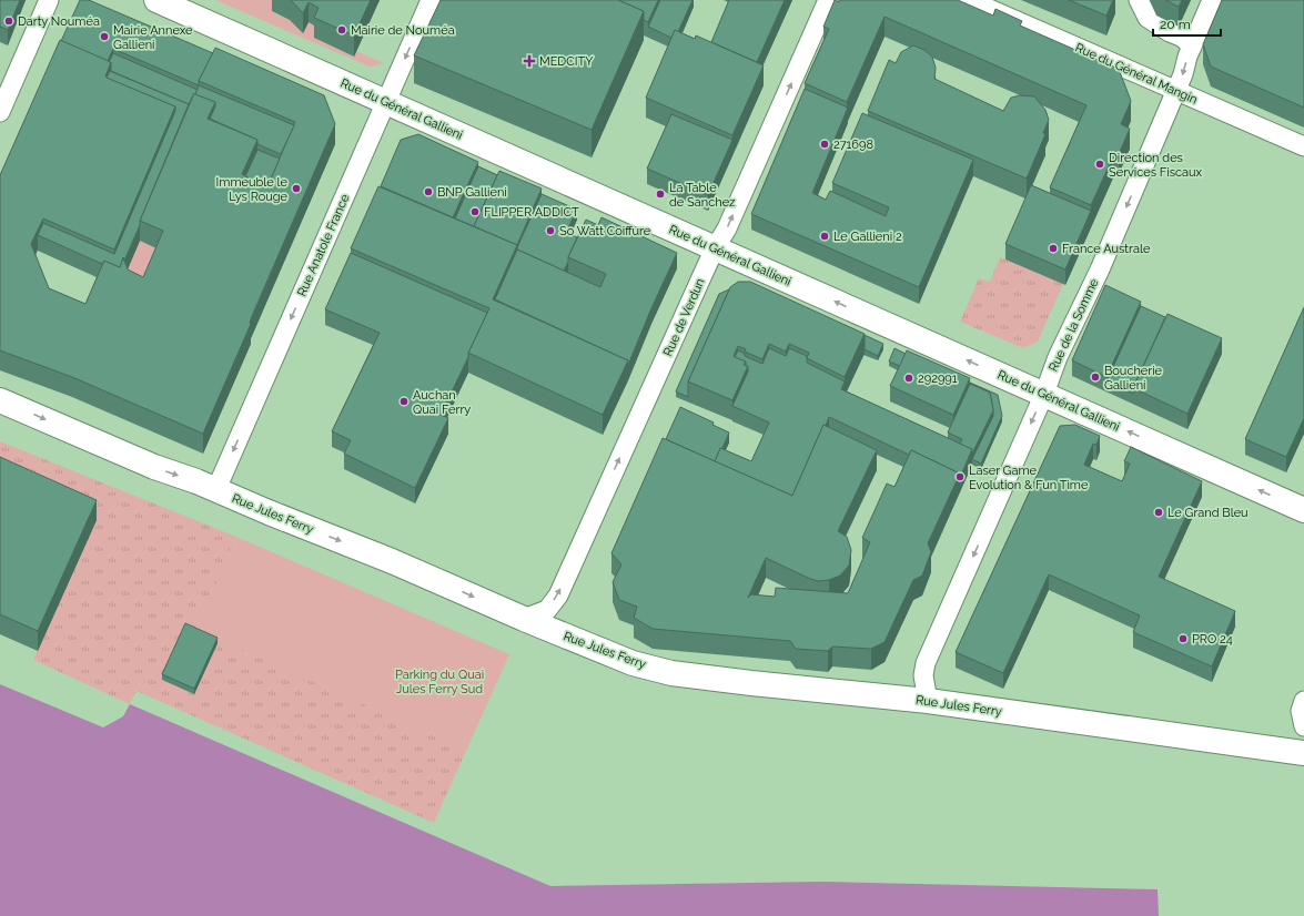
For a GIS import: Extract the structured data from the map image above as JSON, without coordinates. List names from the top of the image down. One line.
{"streets":{"main road":["Rue du Général Gallieni","Rue Jules Ferry"],"street":["Rue du Général Mangin","Rue Anatole France","Rue de Verdun","Rue de la Somme"]},"crossings":[["Rue du Général Mangin","Rue de la Somme"],["Rue du Général Gallieni","Rue Anatole France"],["Rue du Général Gallieni","Rue de Verdun"],["Rue du Général Gallieni","Rue de la Somme"],["Rue Anatole France","Rue Jules Ferry"],["Rue de Verdun","Rue Jules Ferry"],["Rue de la Somme","Rue Jules Ferry"]],"one_way":["Rue du Général Gallieni","Rue Anatole France","Rue de Verdun","Rue de la Somme","Rue Jules Ferry"],"parks":["Parking du Quai Jules Ferry Sud"],"places":{"other":["Darty Nouméa","Mairie de Nouméa","Mairie Annexe Gallieni","271698","Direction des Services Fiscaux","Immeuble le Lys Rouge","BNP Gallieni","La Table de Sanchez","FLIPPER ADDICT","So Watt Coiffure","Le Gallieni 2","France Australe","Boucherie Gallieni","292991","Auchan Quai Ferry","Laser Game Evolution & Fun Time","Le Grand Bleu","PRO 24"],"health":["MEDCITY"]},"scale_bar":"20 m"}
